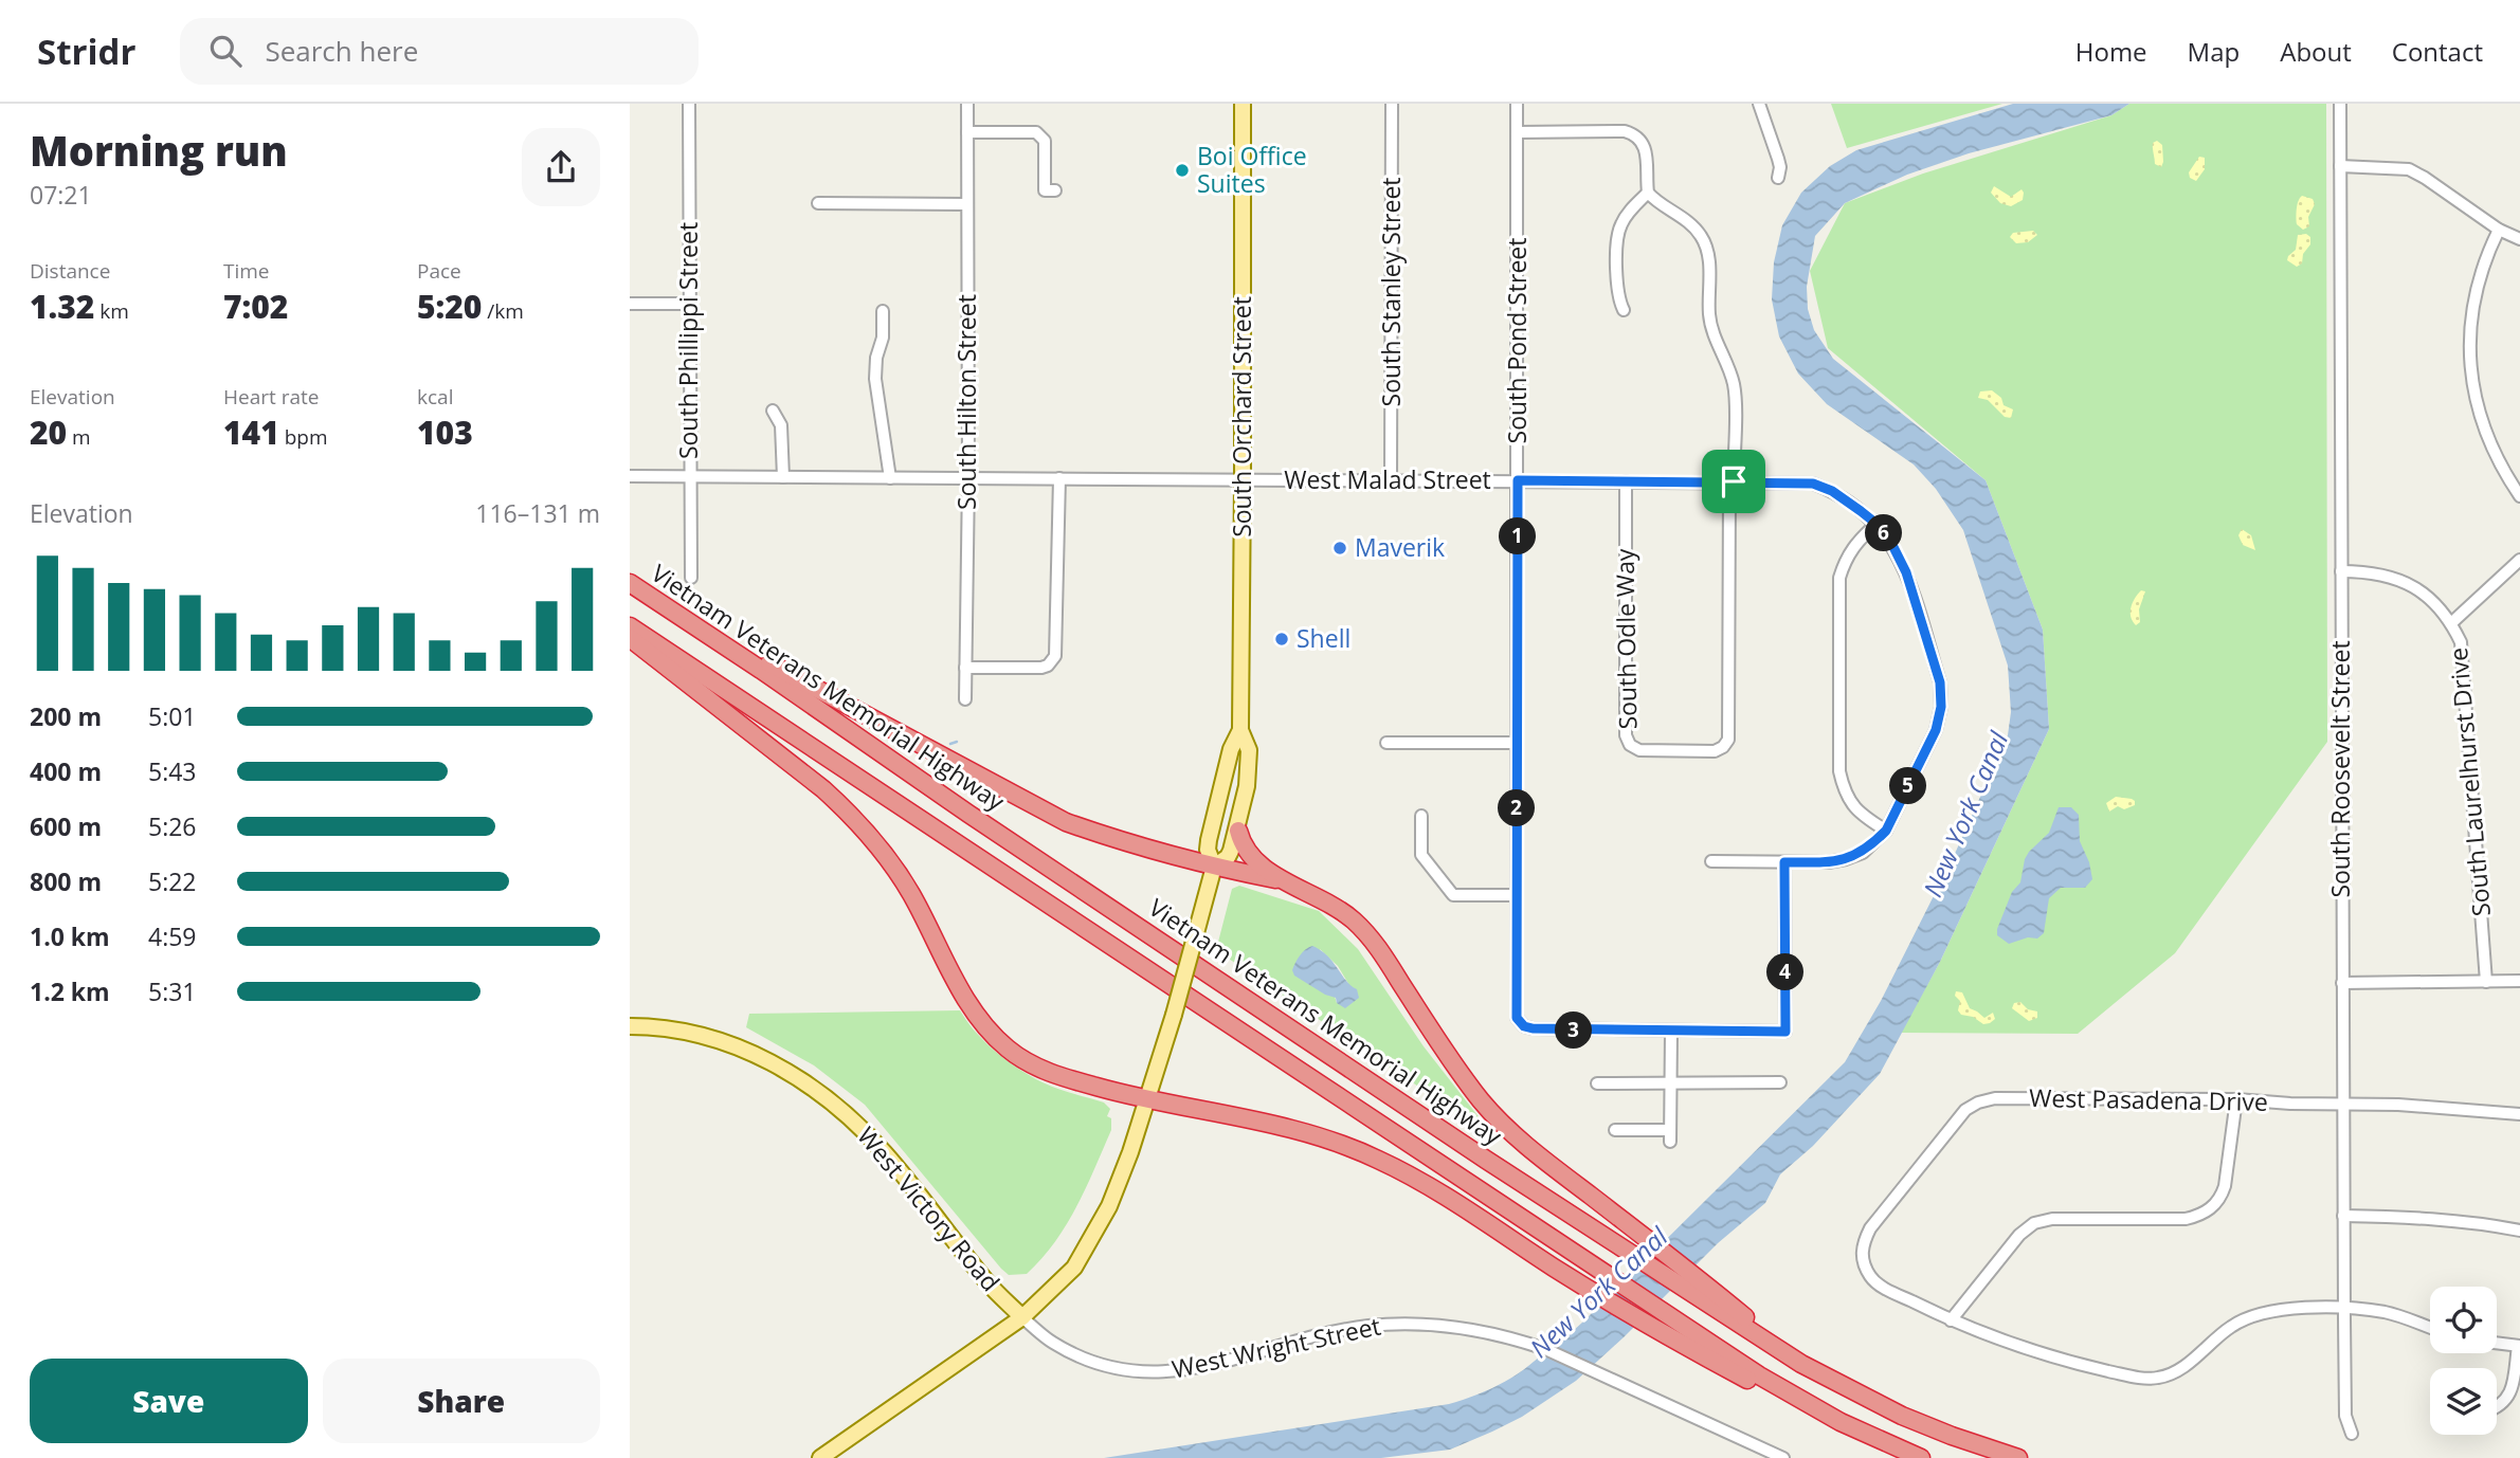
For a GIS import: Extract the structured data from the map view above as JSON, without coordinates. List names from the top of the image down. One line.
{"streets":{"highway":["Vietnam Veterans Memorial Highway"],"main road":["South Orchard Street","West Victory Road"],"street":["South Stanley Street","South Phillippi Street","South Pond Street","South Hilton Street","West Malad Street","South Odle Way","South Roosevelt Street","South Laurelhurst Drive","West Pasadena Drive","West Wright Street"]},"crossings":[["South Stanley Street","West Malad Street"],["South Phillippi Street","West Malad Street"],["South Pond Street","West Malad Street"],["South Hilton Street","West Malad Street"],["South Orchard Street","West Malad Street"],["South Orchard Street","West Victory Road"],["South Orchard Street","West Wright Street"],["West Malad Street","South Odle Way"],["South Roosevelt Street","South Laurelhurst Drive"],["South Roosevelt Street","West Pasadena Drive"],["West Victory Road","West Wright Street"]],"water":["New York Canal"],"places":["Boi Office Suites","Maverik","Shell"],"page":{"header":"Stridr","search":"Search here","nav":["Home","Map","About","Contact"],"heading":["Morning run","07:21"],"stats":[["Distance","1.32 km"],["Time","7:02"],["Pace","5:20 /km"],["Elevation","20 m"],["Heart rate","141 bpm"],["kcal","103"]],"chart":["Elevation","116–131 m"],"pins":["6","1","5","2","4","3"],"list":[{"name":"200 m","note":"5:01"},{"name":"400 m","note":"5:43"},{"name":"600 m","note":"5:26"},{"name":"800 m","note":"5:22"},{"name":"1.0 km","note":"4:59"},{"name":"1.2 km","note":"5:31"}],"buttons":["Save","Share"]}}
